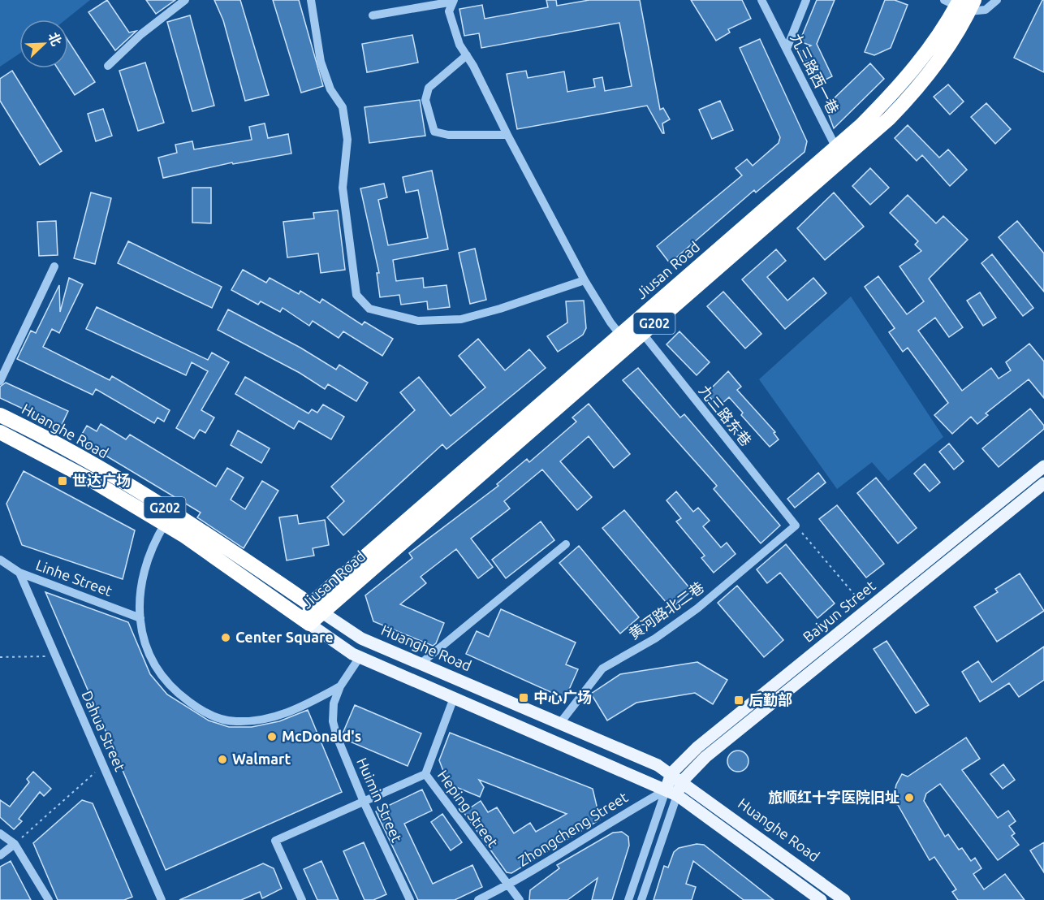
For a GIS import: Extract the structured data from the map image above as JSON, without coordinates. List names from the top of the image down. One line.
{"streets":{"highway":["Jiusan Road","G202","Huanghe Road"],"main road":["Baiyun Street"],"street":["九三路西一巷","九三路东巷","Linhe Street","黄河路北二巷","Dahua Street","Huimin Street","Heping Street","Zhongcheng Street"]},"crossings":[["九三路西一巷","Jiusan Road"],["Jiusan Road","九三路东巷"],["Jiusan Road","Huanghe Road"],["九三路东巷","黄河路北二巷"],["Huanghe Road","黄河路北二巷"],["Huanghe Road","Baiyun Street"],["Huanghe Road","Huimin Street"],["Huanghe Road","Heping Street"],["Huanghe Road","Zhongcheng Street"],["Linhe Street","Dahua Street"],["Baiyun Street","Zhongcheng Street"],["Heping Street","Zhongcheng Street"]],"places":{"transit":["世达广场","中心广场","后勤部"],"other":["Center Square","McDonald's","Walmart","旅顺红十字医院旧址"]},"north":"top right"}
